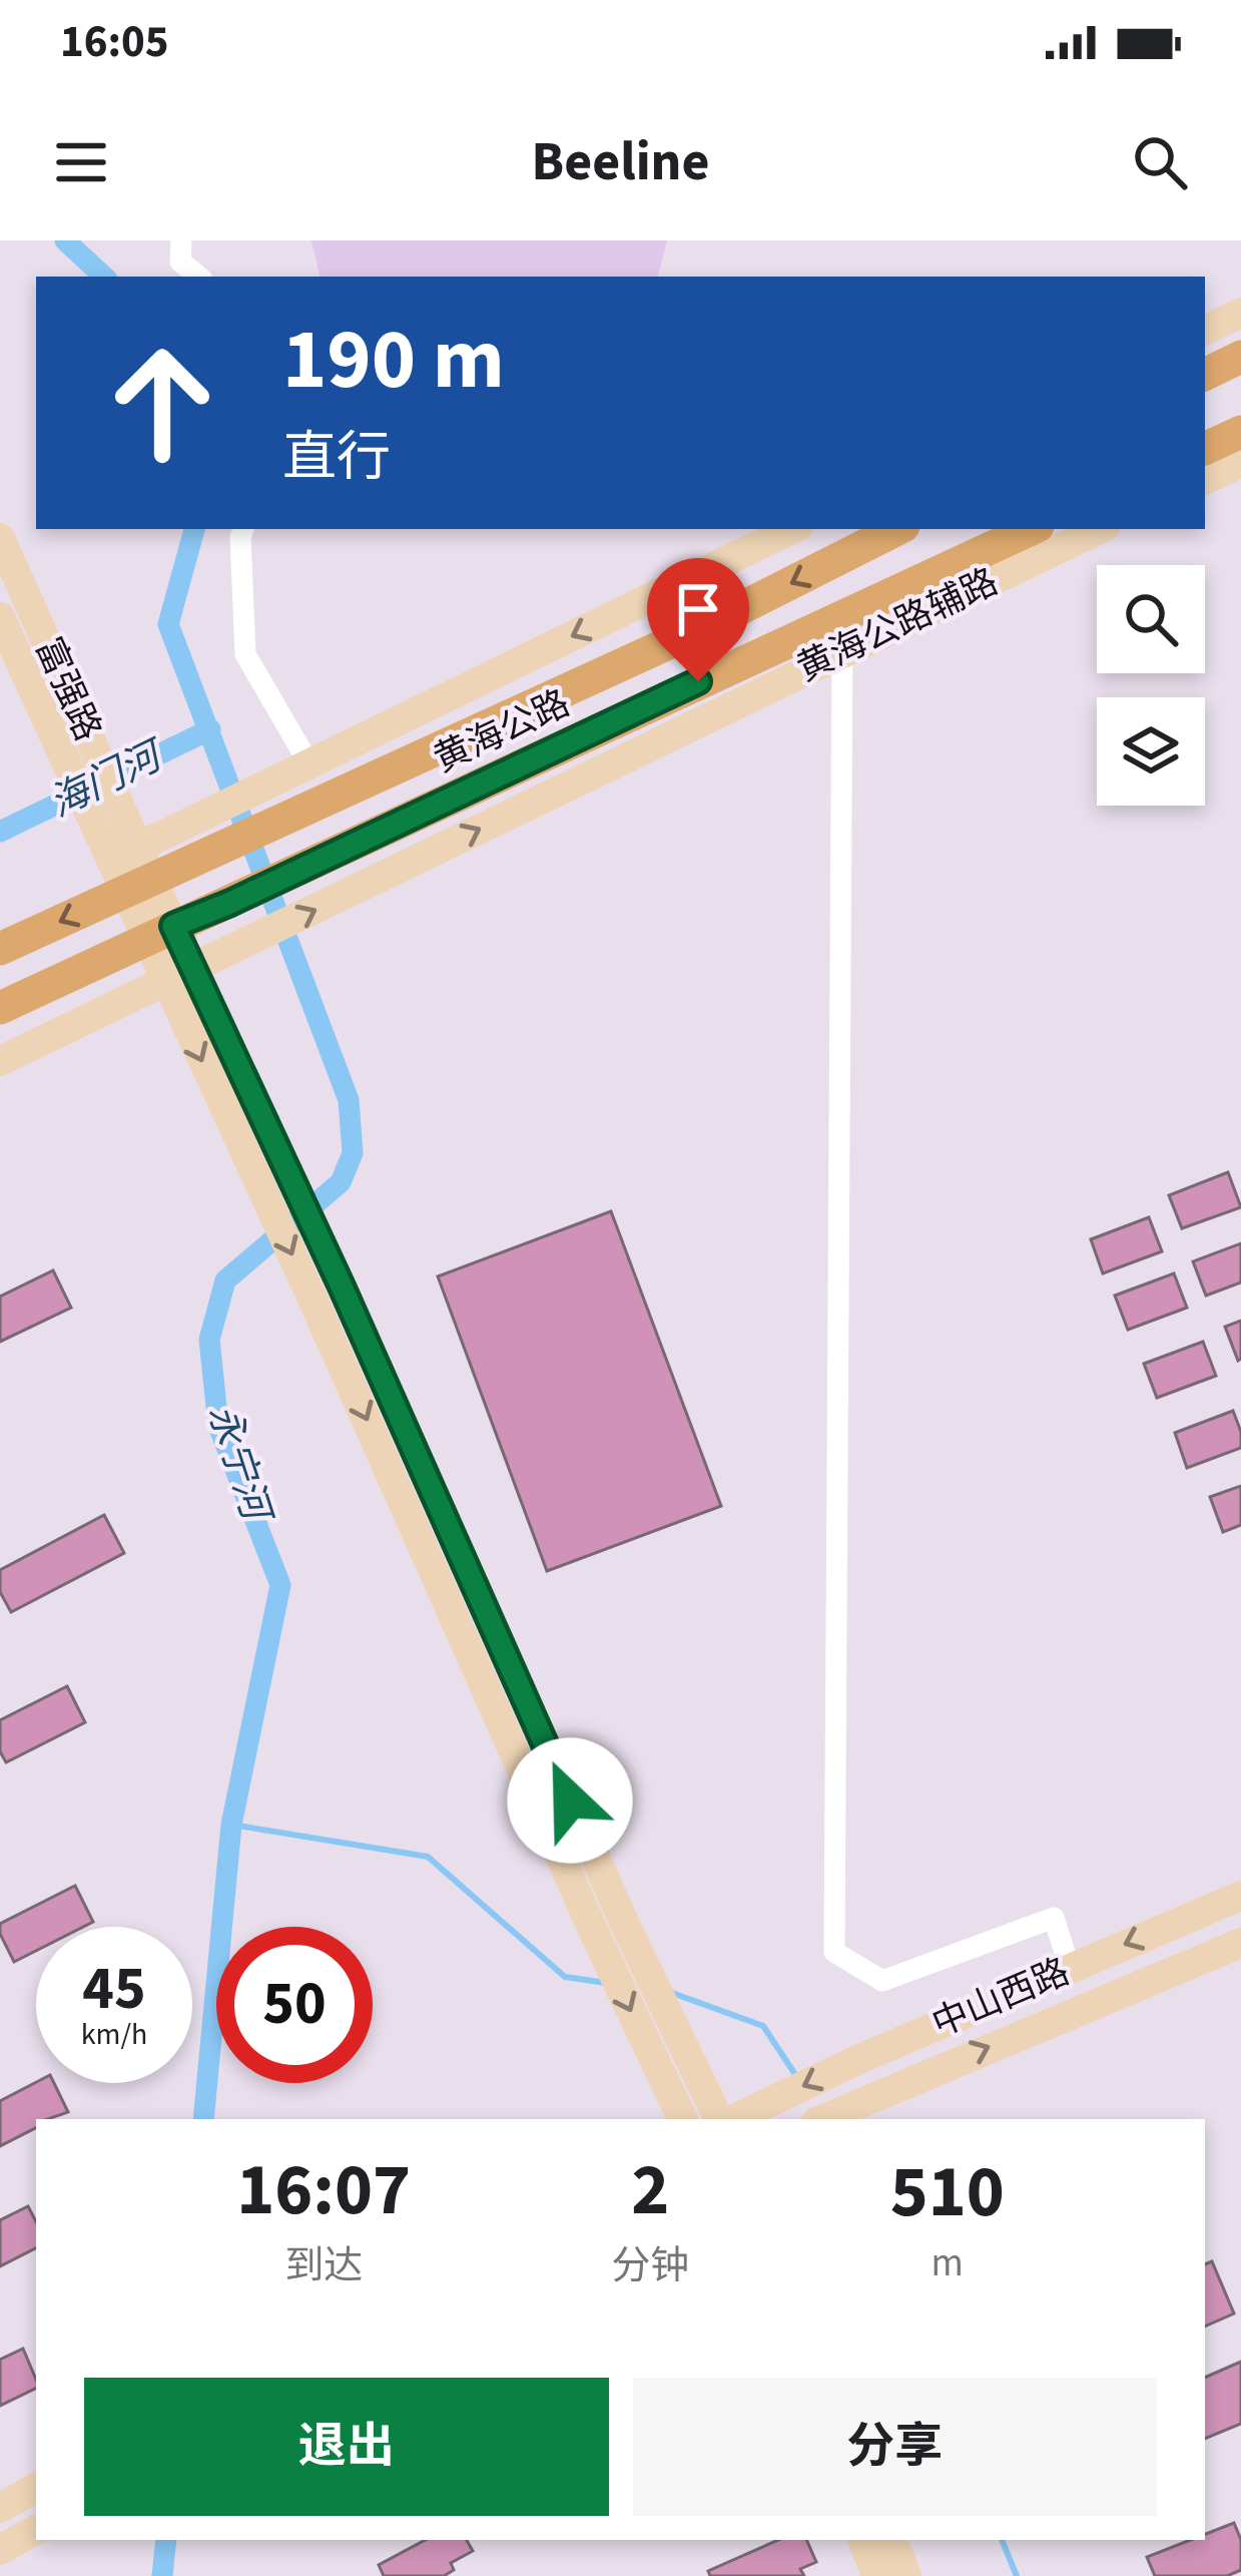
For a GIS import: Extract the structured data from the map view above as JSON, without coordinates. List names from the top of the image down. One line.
{"streets":{"main road":["黄海公路辅路","富强路","黄海公路","中山西路"]},"crossings":[["黄海公路辅路","富强路"],["富强路","黄海公路"]],"water":["海门河","永宁河"],"page":{"status":"16:05","header":"Beeline","turn":["190 m","直行"],"speed":"45 km/h","limit":"50","eta":["16:07","到达","2","分钟","510","m"],"buttons":["退出","分享"]}}
